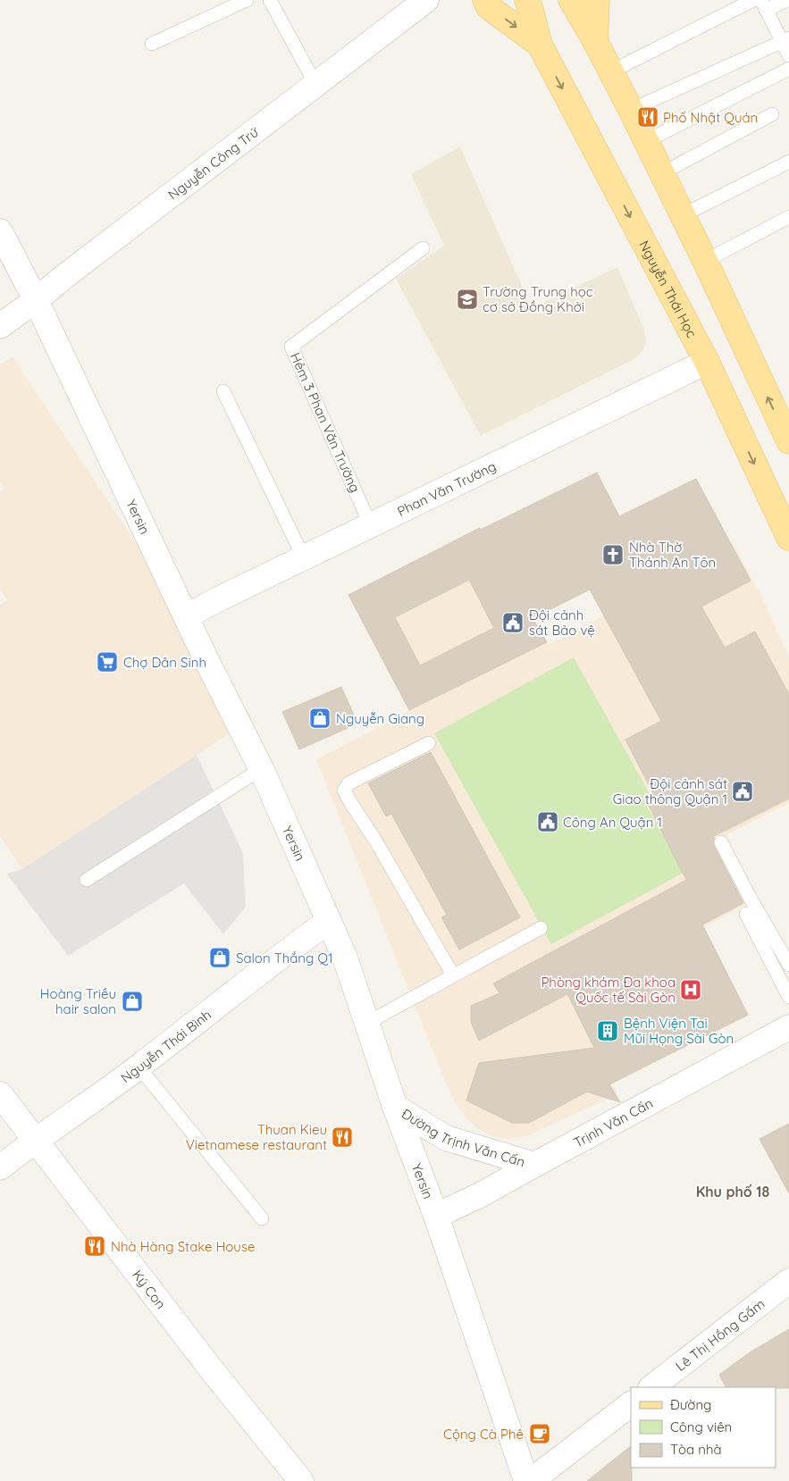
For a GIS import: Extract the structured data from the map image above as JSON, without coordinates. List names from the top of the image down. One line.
{"streets":{"main road":["Nguyễn Thái Học"],"street":["Nguyễn Công Trứ","Phan Văn Trường","Yersin","Nguyễn Thái Bình","Trịnh Văn Cấn","Đường Trịnh Văn Cấn","Ký Con","Lê Thị Hồng Gấm"],"lane":["Hẻm 3 Phan Văn Trường"]},"crossings":[["Nguyễn Công Trứ","Yersin"],["Nguyễn Thái Học","Phan Văn Trường"],["Hẻm 3 Phan Văn Trường","Phan Văn Trường"],["Phan Văn Trường","Yersin"],["Yersin","Nguyễn Thái Bình"],["Yersin","Trịnh Văn Cấn"],["Yersin","Đường Trịnh Văn Cấn"],["Nguyễn Thái Bình","Ký Con"],["Trịnh Văn Cấn","Đường Trịnh Văn Cấn"]],"districts":["Khu phố 18"],"places":{"restaurant":["Phố Nhật Quán","Thuan Kieu Vietnamese restaurant","Nhà Hàng Stake House"],"school or university":["Trường Trung học cơ sở Đồng Khởi"],"church":["Nhà Thờ Thánh An Tôn"],"public building":["Đội cảnh sát Bảo vệ","Đội cảnh sát Giao thông Quận 1","Công An Quận 1"],"supermarket":["Chợ Dân Sinh"],"shop":["Nguyễn Giang","Salon Thắng Q1","Hoàng Triều hair salon"],"hospital":["Phòng khám Đa khoa Quốc tế Sài Gòn"],"building":["Bệnh Viện Tai Mũi Họng Sài Gòn"],"cafe":["Cộng Cà Phê"]},"legend":["Đường","Công viên","Tòa nhà"]}
